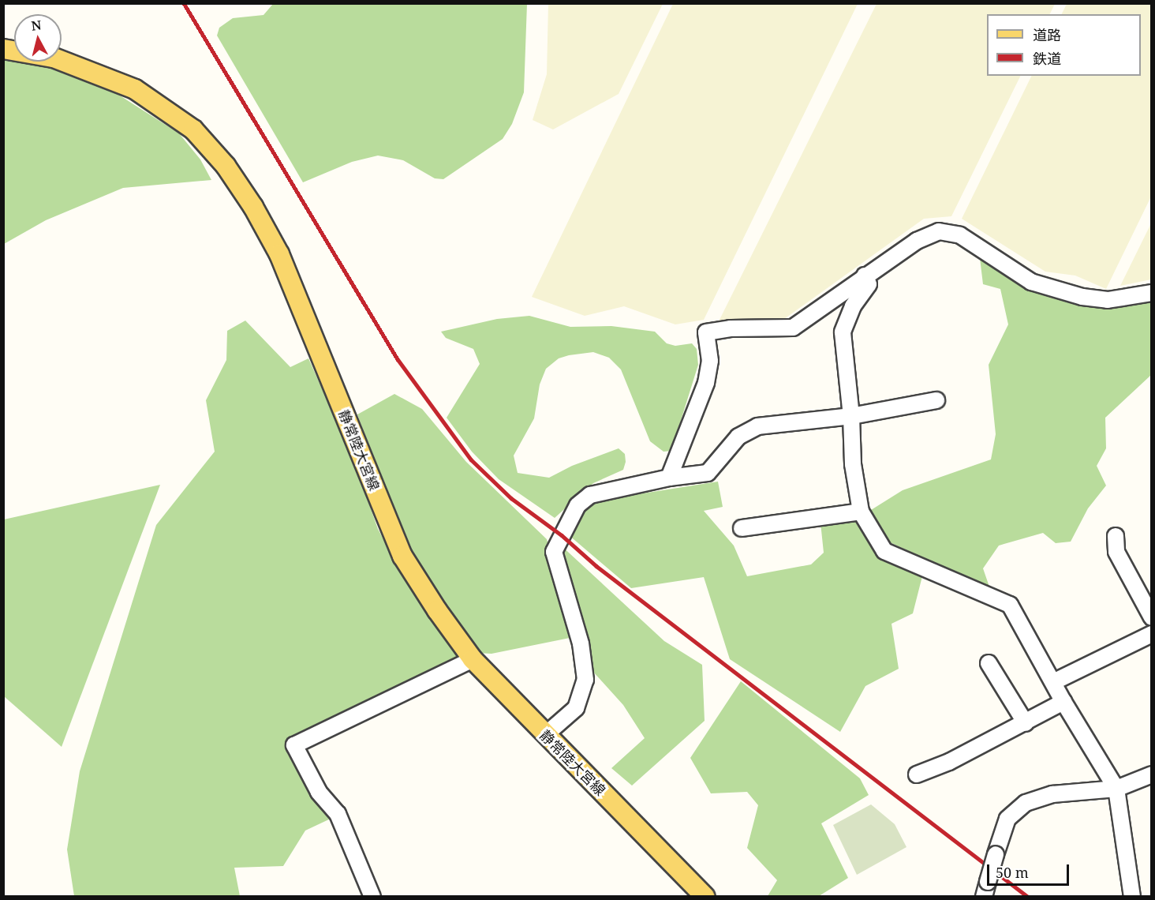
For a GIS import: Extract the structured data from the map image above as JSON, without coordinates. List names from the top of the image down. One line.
{"streets":{"main road":["静常陸大宮線"]},"legend":["道路","鉄道"],"scale_bar":"50 m","north":"top"}
